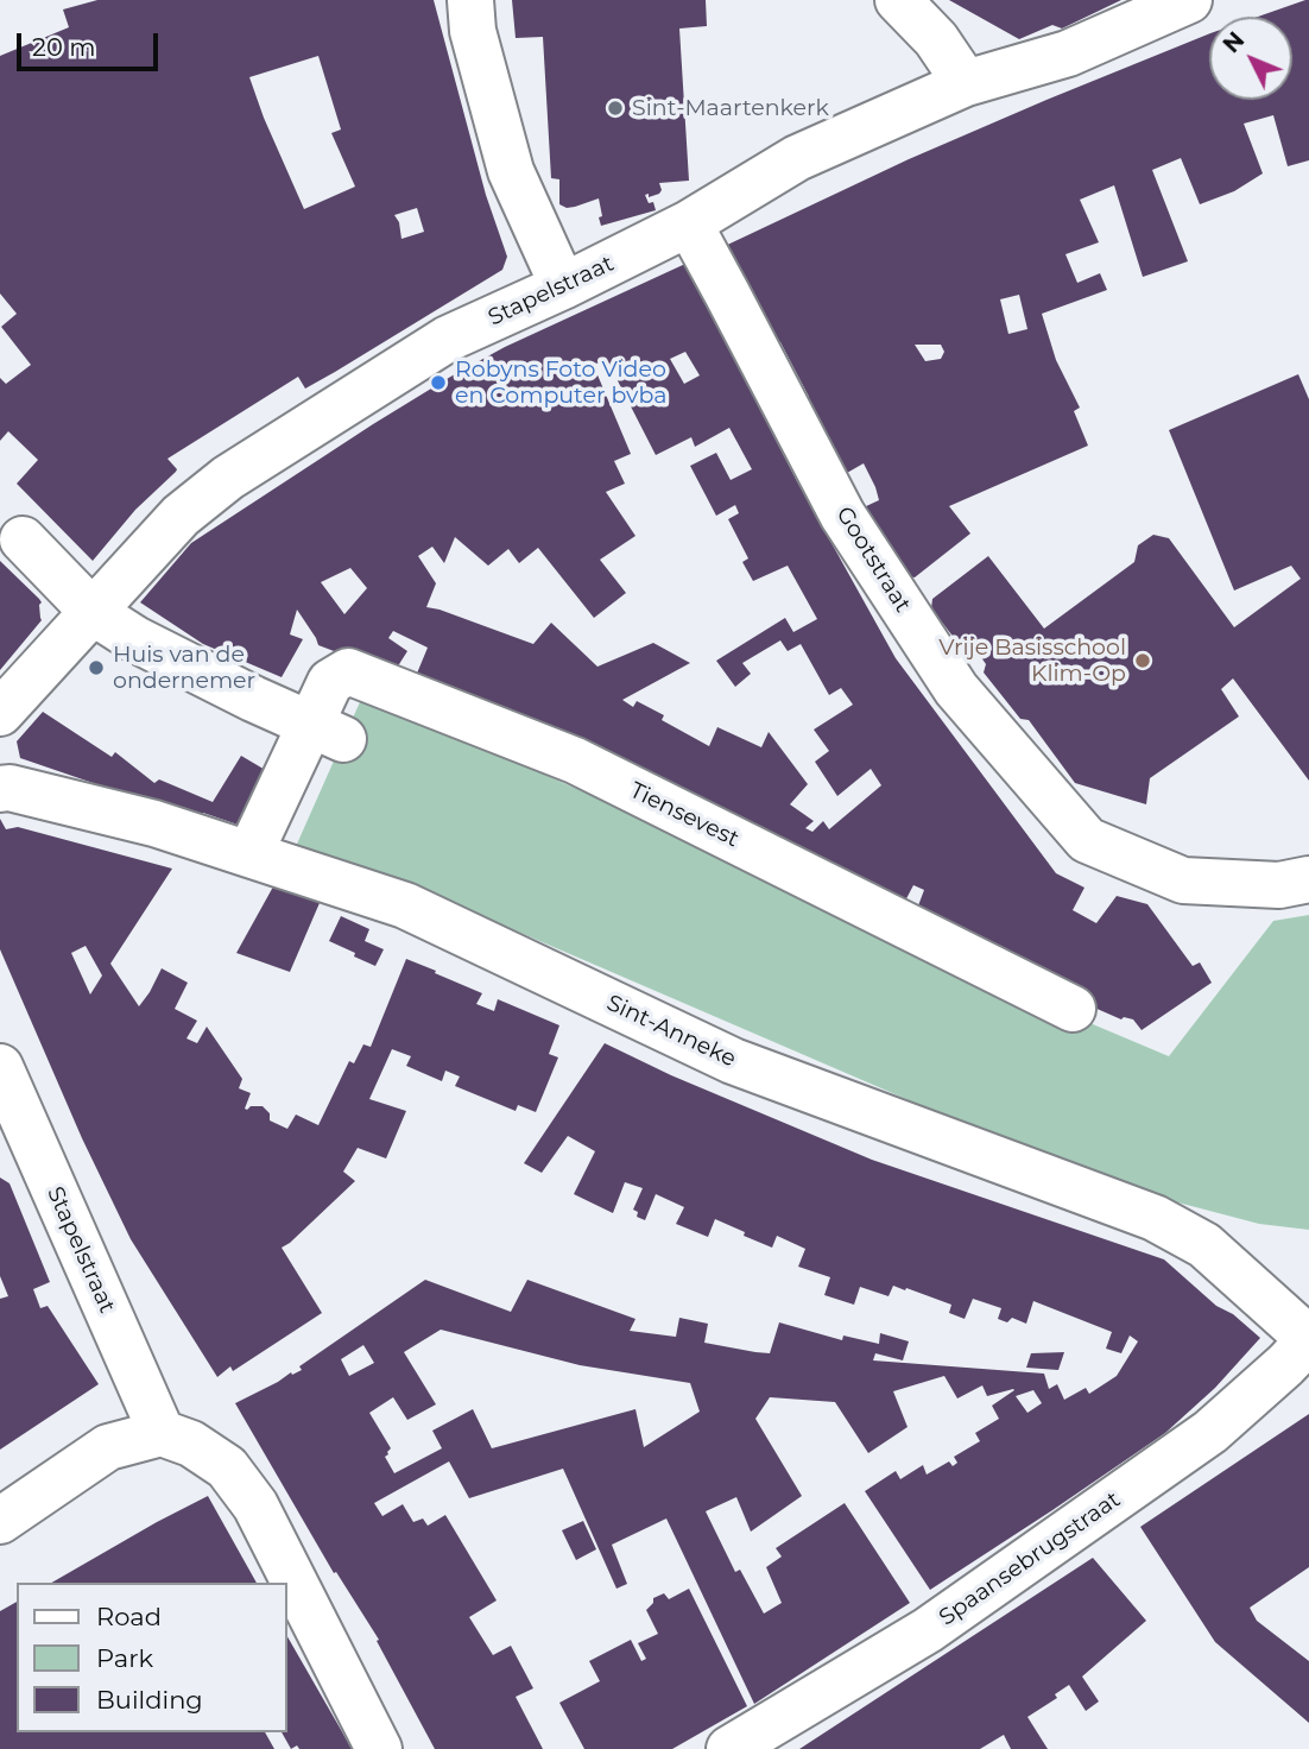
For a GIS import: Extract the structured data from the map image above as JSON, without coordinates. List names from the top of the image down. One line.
{"streets":{"street":["Stapelstraat","Gootstraat","Tiensevest","Sint-Anneke","Spaansebrugstraat"]},"crossings":[["Stapelstraat","Gootstraat"],["Tiensevest","Sint-Anneke"],["Sint-Anneke","Spaansebrugstraat"]],"places":["Sint-Maartenkerk","Robyns Foto Video en Computer bvba","Vrije Basisschool Klim-Op","Huis van de ondernemer"],"legend":["Road","Park","Building"],"scale_bar":"20 m","north":"top left"}
